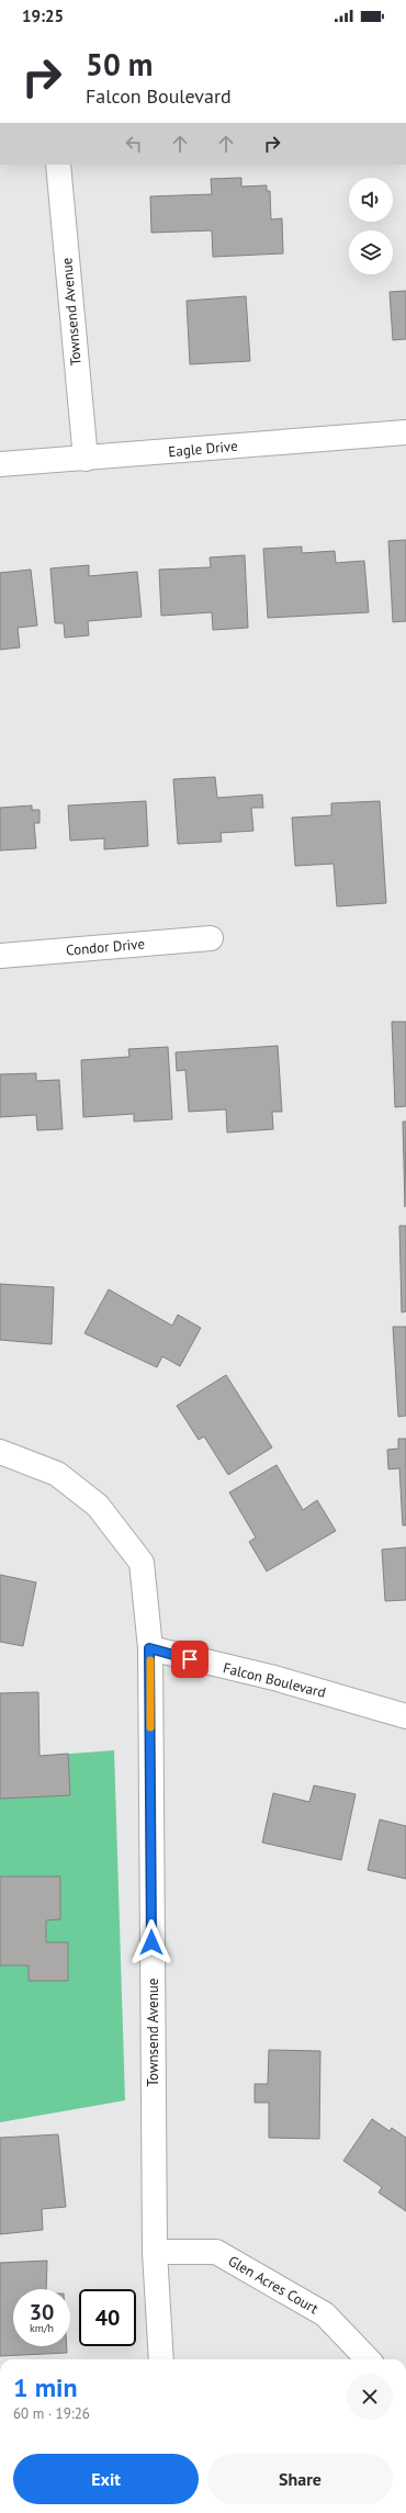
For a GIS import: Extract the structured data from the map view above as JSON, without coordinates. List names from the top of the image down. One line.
{"streets":{"street":["Townsend Avenue","Eagle Drive","Condor Drive","Falcon Boulevard","Glen Acres Court"]},"crossings":[["Townsend Avenue","Eagle Drive"],["Townsend Avenue","Falcon Boulevard"],["Townsend Avenue","Glen Acres Court"]],"page":{"status":"19:25","turn":["50 m","Falcon Boulevard"],"speed":"30 km/h","limit":"40","heading":["1 min","60 m · 19:26"],"buttons":["Exit","Share"]}}
